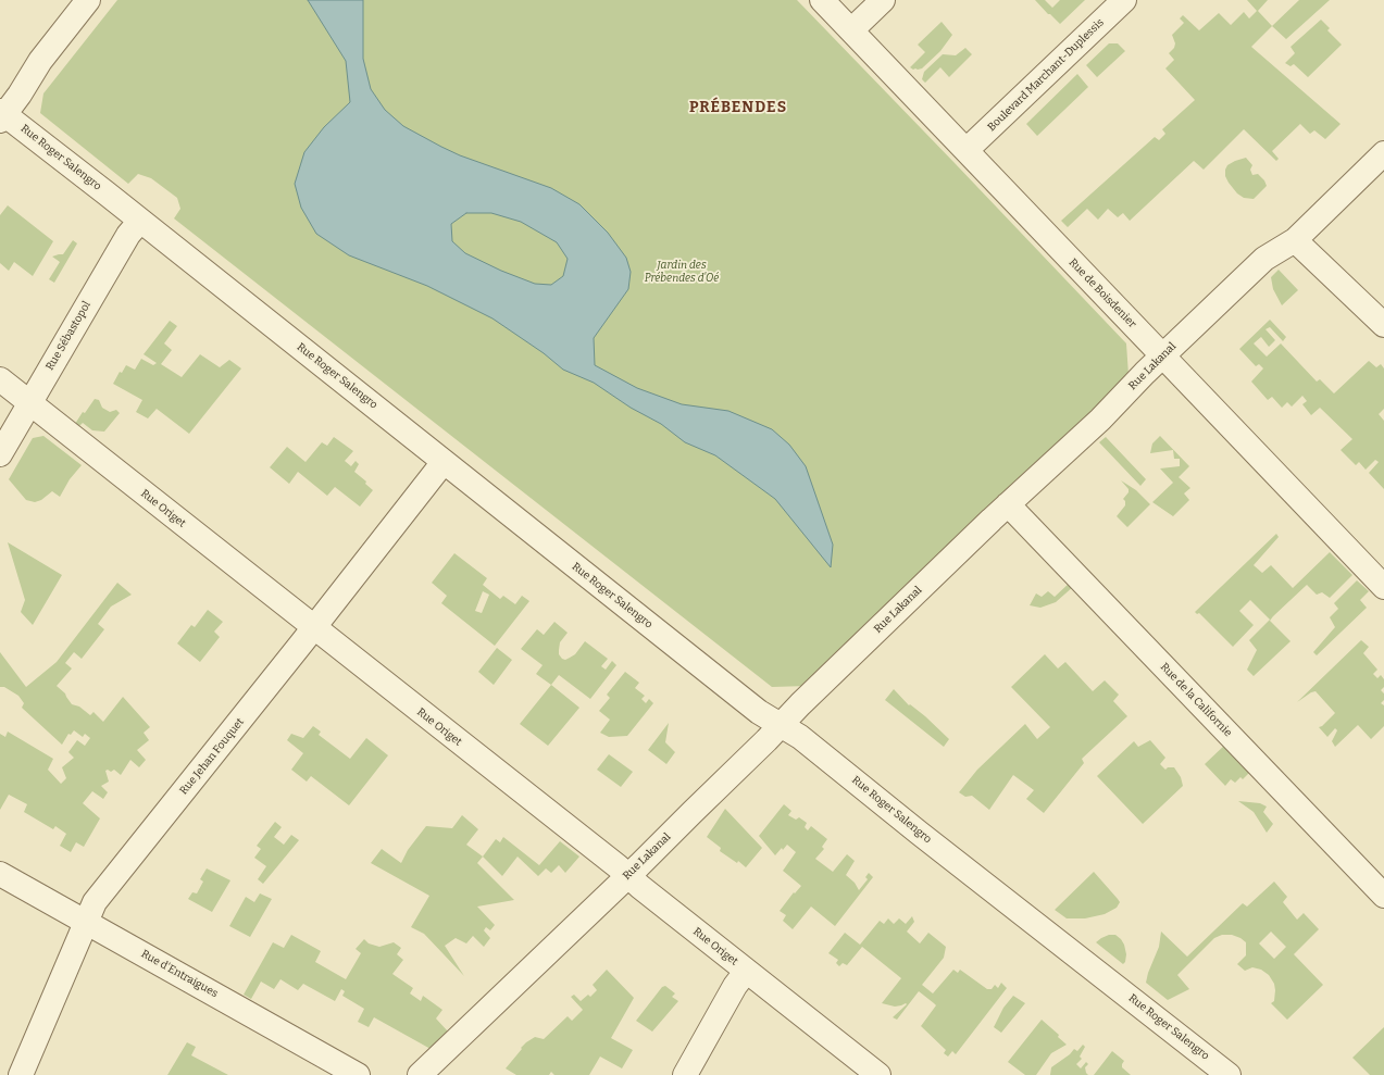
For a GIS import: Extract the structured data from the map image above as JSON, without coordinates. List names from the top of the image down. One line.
{"streets":{"street":["Boulevard Marchant-Duplessis","Rue Roger Salengro","Rue de Boisdenier","Rue Sébastopol","Rue Lakanal","Rue Origet","Rue de la Californie","Rue Jehan Fouquet","Rue d'Entraigues"]},"crossings":[["Boulevard Marchant-Duplessis","Rue de Boisdenier"],["Rue Roger Salengro","Rue Sébastopol"],["Rue Roger Salengro","Rue Lakanal"],["Rue Roger Salengro","Rue Jehan Fouquet"],["Rue de Boisdenier","Rue Lakanal"],["Rue Sébastopol","Rue Origet"],["Rue Lakanal","Rue Origet"],["Rue Lakanal","Rue de la Californie"],["Rue Origet","Rue Jehan Fouquet"],["Rue Jehan Fouquet","Rue d'Entraigues"]],"districts":["PRÉBENDES"],"parks":["Jardin des Prébendes d'Oé"]}
